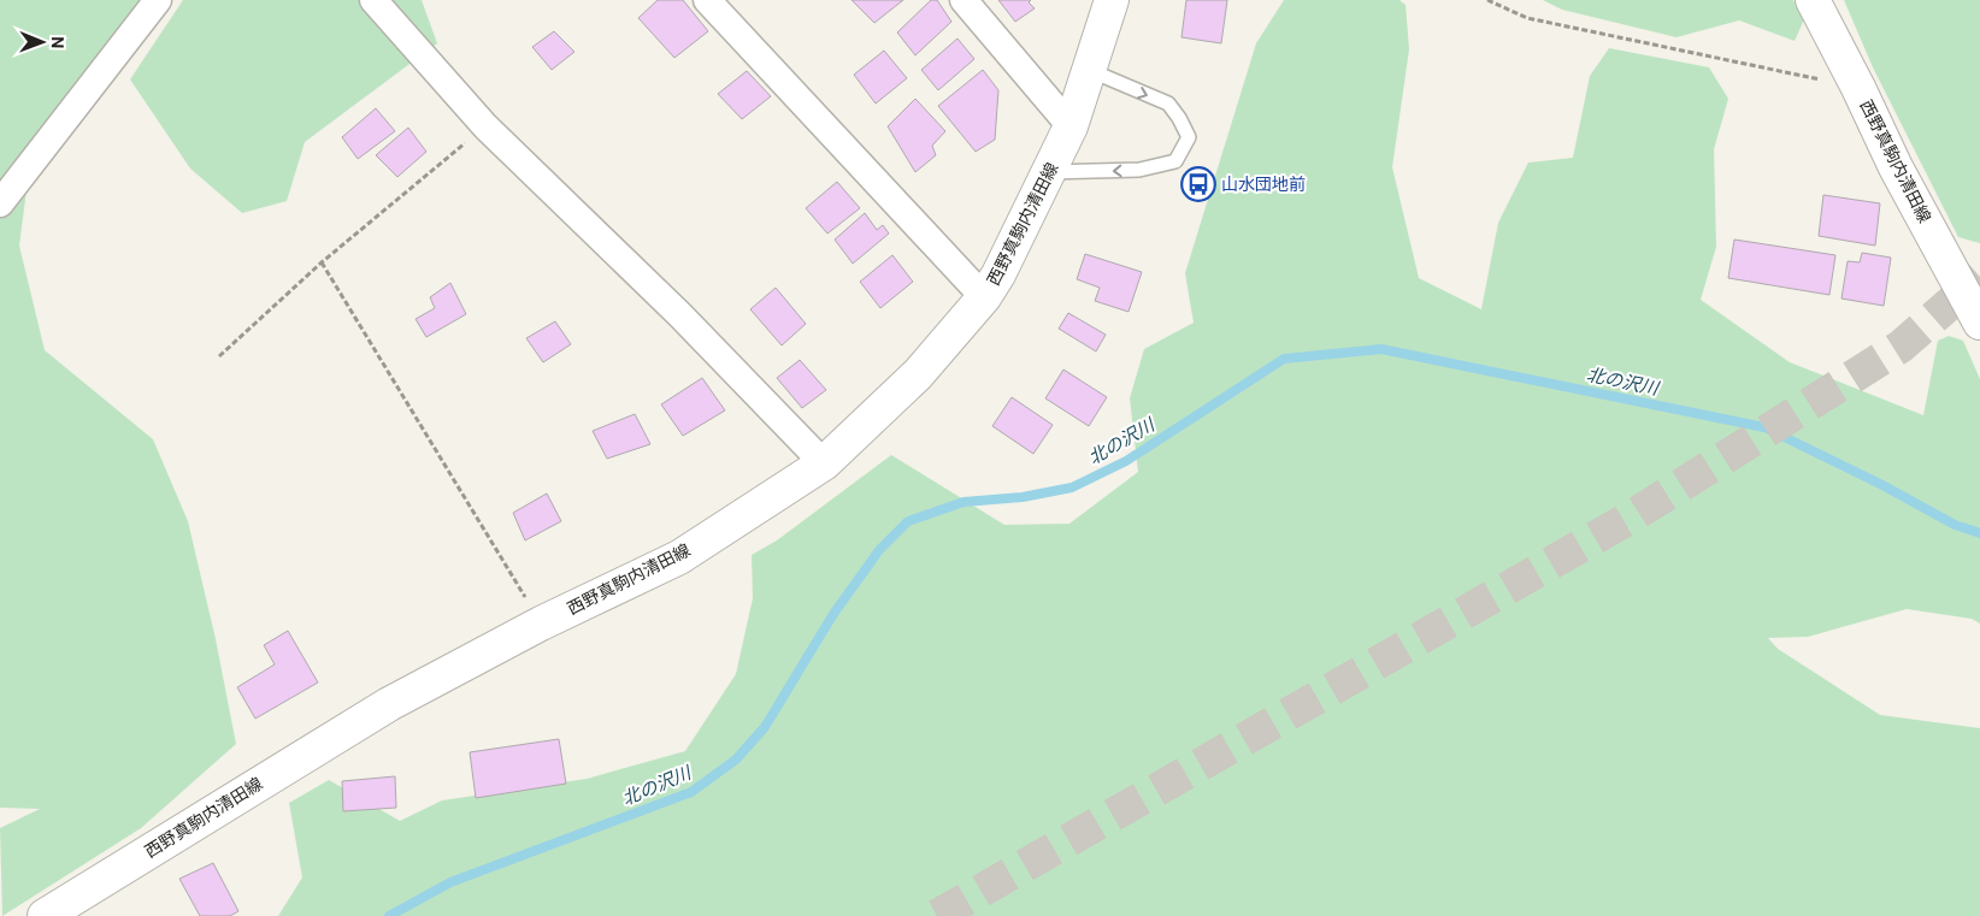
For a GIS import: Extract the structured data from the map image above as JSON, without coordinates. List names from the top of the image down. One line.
{"streets":{"main road":["西野真駒内清田線"]},"water":["北の沢川"],"places":{"bus stop":["山水団地前"]},"north":"right"}
